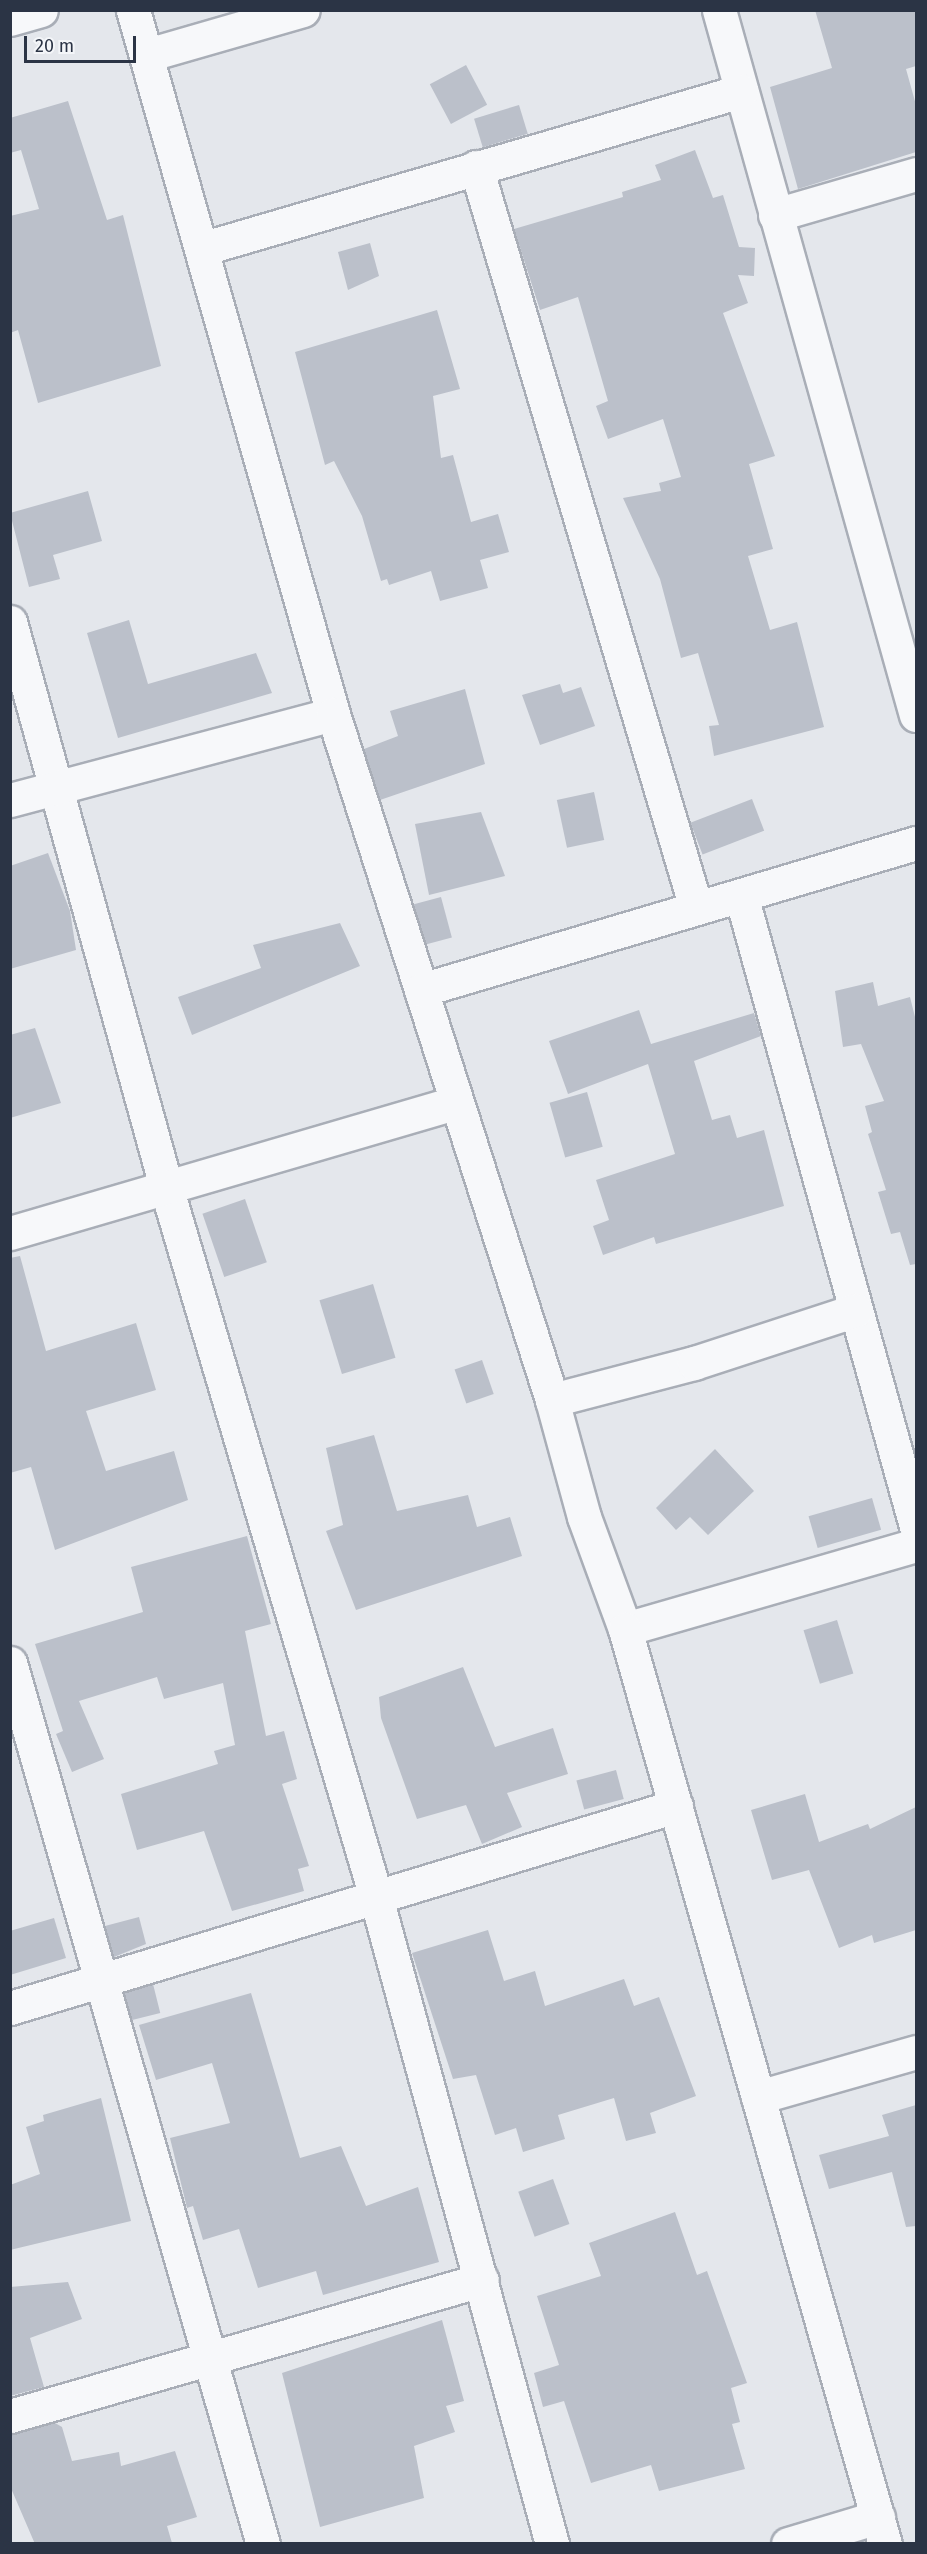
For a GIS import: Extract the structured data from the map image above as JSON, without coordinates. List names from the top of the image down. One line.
{"scale_bar":"20 m"}
